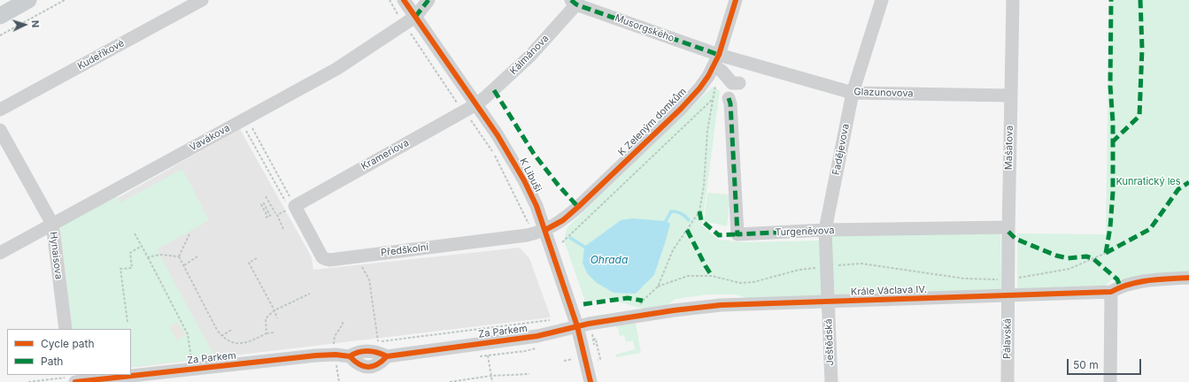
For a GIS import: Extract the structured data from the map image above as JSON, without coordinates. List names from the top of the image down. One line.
{"streets":{"street":["Musorgského","Kudeříkové","Kálmánova","Glazunovova","K Zeleným domkům","Vavákova","Mašatova","Fadějevova","Krameriova","K Libuši","Turgeněvova","Předškolní","Hynaisova","Krále Václava IV.","Za Parkem","Pálavská","Ještědská"]},"crossings":[["Musorgského","Kálmánova"],["Musorgského","Glazunovova"],["Musorgského","K Zeleným domkům"],["Kálmánova","Krameriova"],["Kálmánova","K Libuši"],["Glazunovova","K Zeleným domkům"],["Glazunovova","Mašatova"],["Glazunovova","Fadějevova"],["K Zeleným domkům","K Libuši"],["K Zeleným domkům","Předškolní"],["Vavákova","K Libuši"],["Vavákova","Hynaisova"],["Mašatova","Turgeněvova"],["Mašatova","Krále Václava IV."],["Mašatova","Pálavská"],["Fadějevova","Turgeněvova"],["Fadějevova","Krále Václava IV."],["Fadějevova","Ještědská"],["Krameriova","K Libuši"],["Krameriova","Předškolní"],["K Libuši","Předškolní"],["K Libuši","Krále Václava IV."],["K Libuši","Za Parkem"],["Krále Václava IV.","Za Parkem"],["Krále Václava IV.","Pálavská"],["Krále Václava IV.","Ještědská"]],"water":["Ohrada"],"parks":["Kunratický les"],"legend":["Cycle path","Path"],"scale_bar":"50 m","north":"right"}
